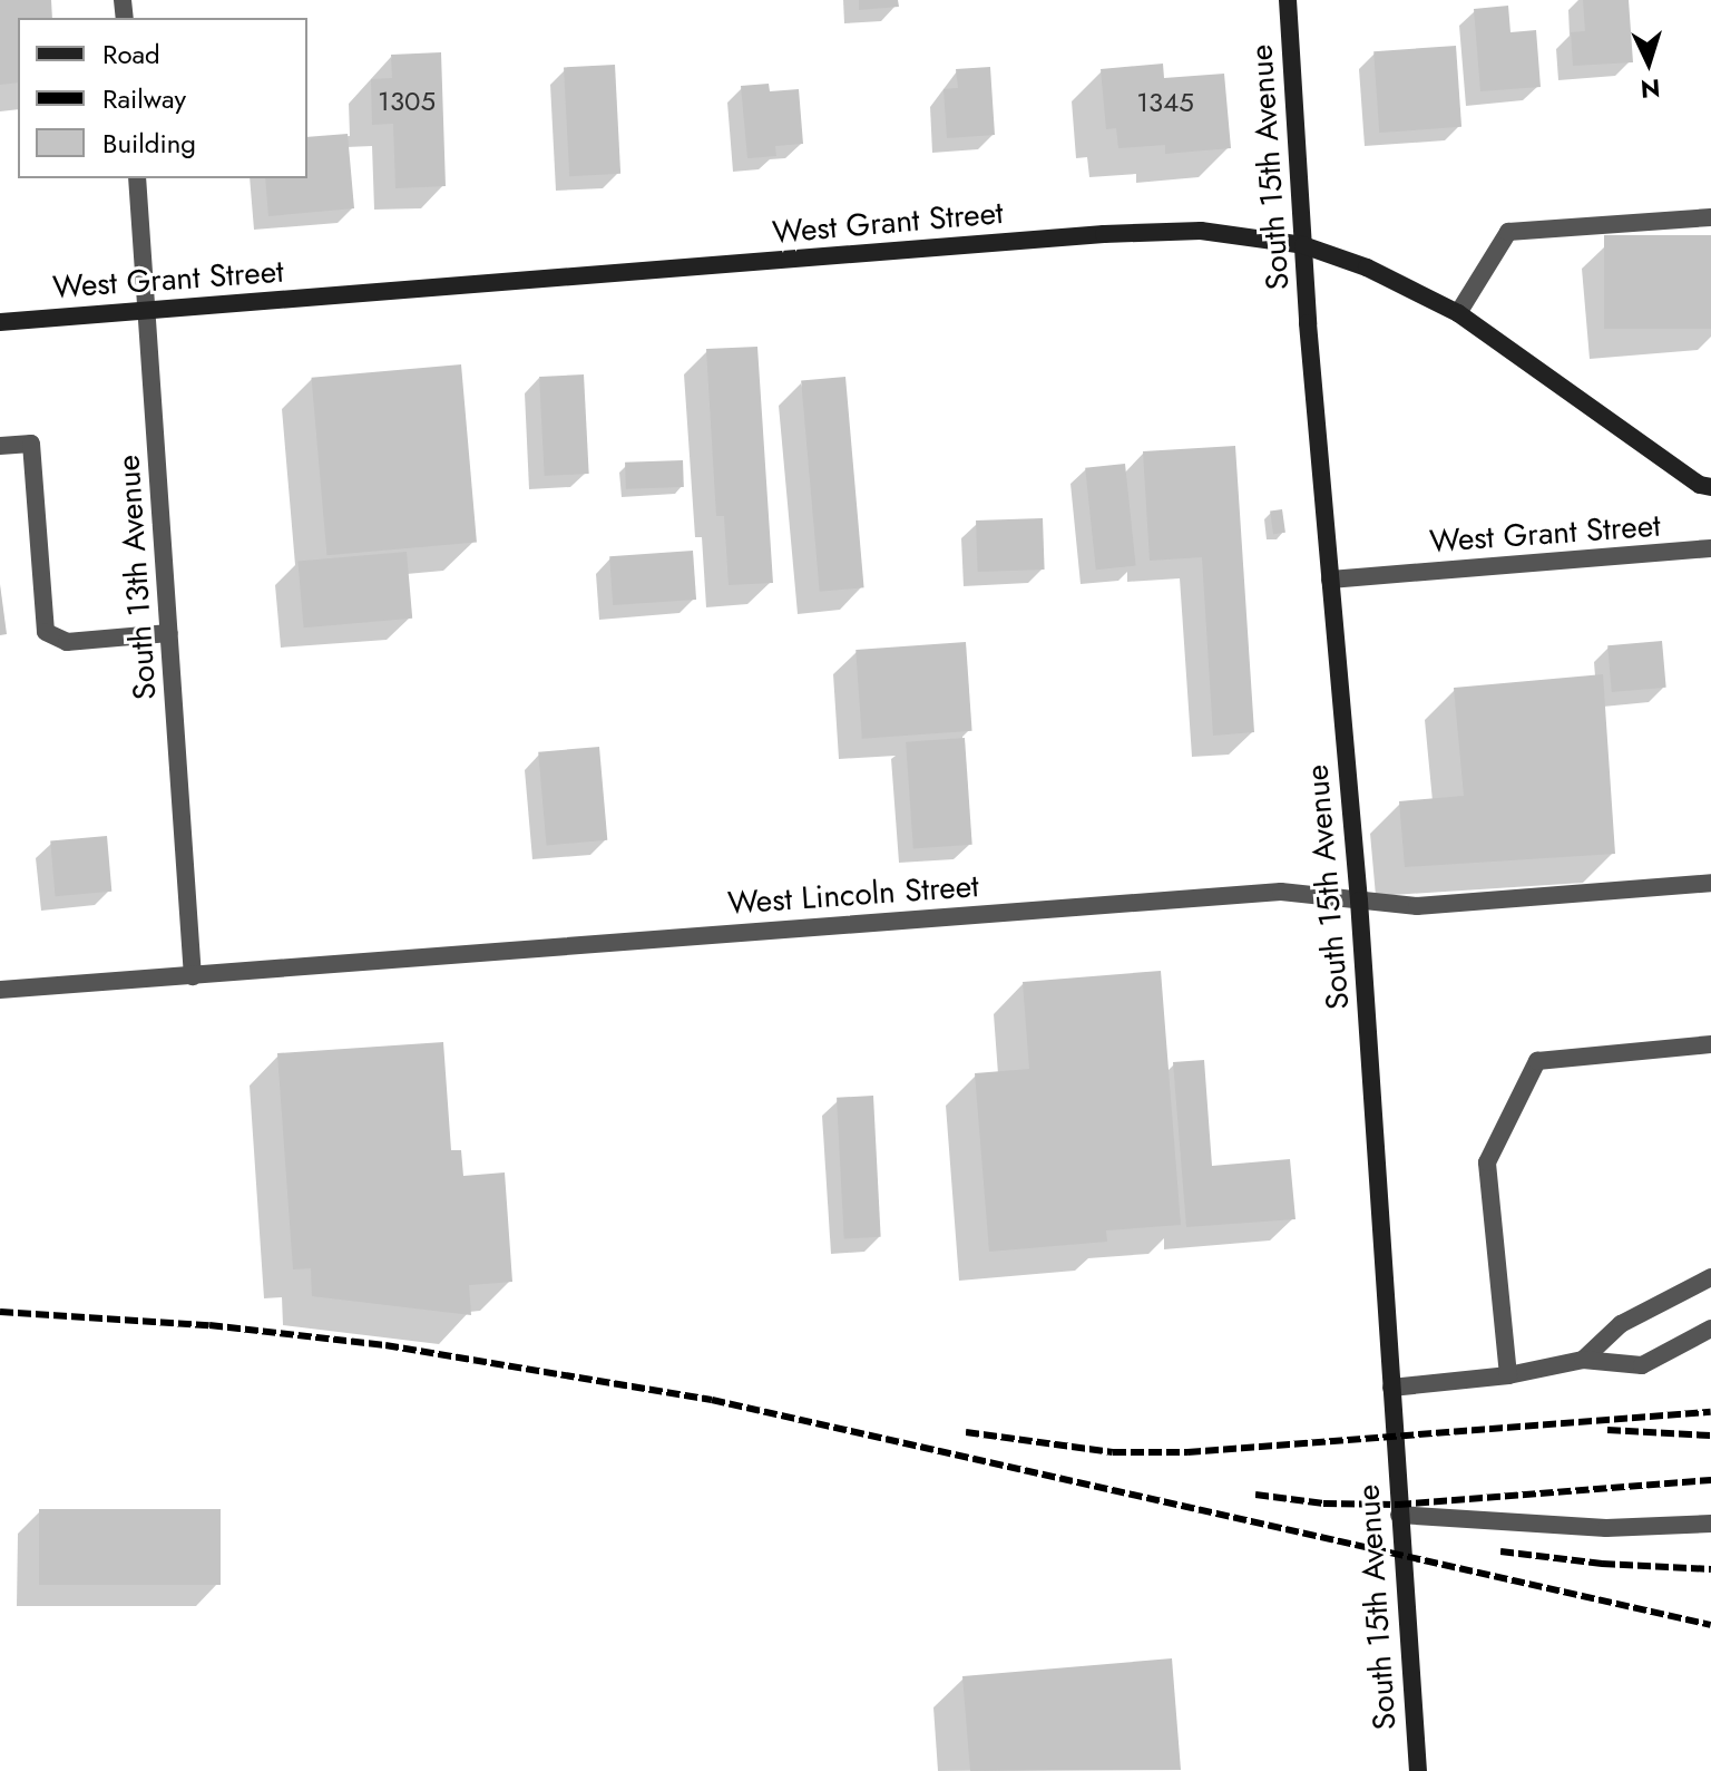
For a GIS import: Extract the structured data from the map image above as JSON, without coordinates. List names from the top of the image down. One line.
{"streets":{"main road":["South 15th Avenue","West Grant Street"],"street":["South 13th Avenue","West Lincoln Street"]},"crossings":[["South 15th Avenue","West Grant Street"],["South 15th Avenue","West Lincoln Street"],["West Grant Street","South 13th Avenue"],["South 13th Avenue","West Lincoln Street"]],"house_numbers":["1305","1345"],"legend":["Road","Railway","Building"],"north":"bottom"}
